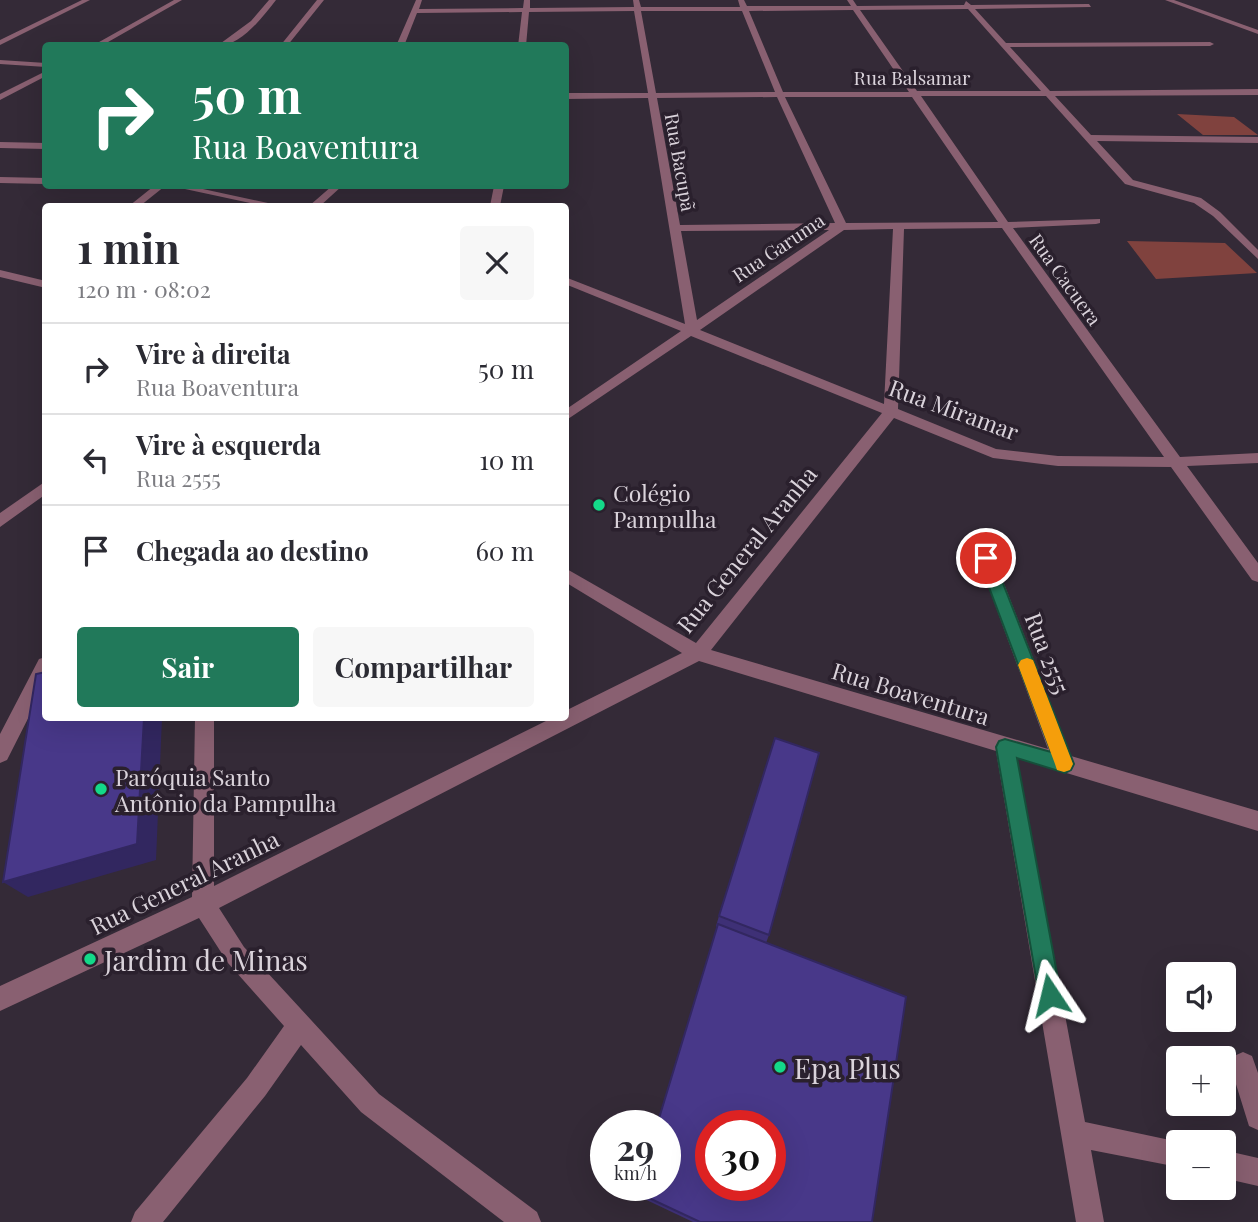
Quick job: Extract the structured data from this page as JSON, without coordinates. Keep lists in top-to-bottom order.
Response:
{
  "streets": {
    "street": [
      "Rua Balsamar",
      "Rua Bacupã",
      "Rua Garuma",
      "Rua Cacuera",
      "Rua Miramar",
      "Rua General Aranha",
      "Rua 2555",
      "Rua Boaventura"
    ]
  },
  "crossings": [
    ["Rua Balsamar", "Rua Bacupã"],
    ["Rua Balsamar", "Rua Garuma"],
    ["Rua Balsamar", "Rua Cacuera"],
    ["Rua Bacupã", "Rua Garuma"],
    ["Rua Bacupã", "Rua Miramar"],
    ["Rua Garuma", "Rua Miramar"],
    ["Rua Cacuera", "Rua Miramar"],
    ["Rua Miramar", "Rua General Aranha"],
    ["Rua General Aranha", "Rua Boaventura"],
    ["Rua 2555", "Rua Boaventura"]
  ],
  "places": [
    "Colégio Pampulha",
    "Paróquia Santo Antônio da Pampulha",
    "Jardim de Minas",
    "Epa Plus"
  ],
  "page": {
    "turn": ["50 m", "Rua Boaventura"],
    "heading": ["1 min", "120 m · 08:02"],
    "list": [
      {
        "name": "Vire à direita",
        "note": "Rua Boaventura",
        "value": "50 m"
      },
      {
        "name": "Vire à esquerda",
        "note": "Rua 2555",
        "value": "10 m"
      },
      {
        "name": "Chegada ao destino",
        "value": "60 m"
      }
    ],
    "buttons": ["Sair", "Compartilhar"],
    "map_buttons": ["+", "−"],
    "speed": "29 km/h",
    "limit": "30"
  }
}
